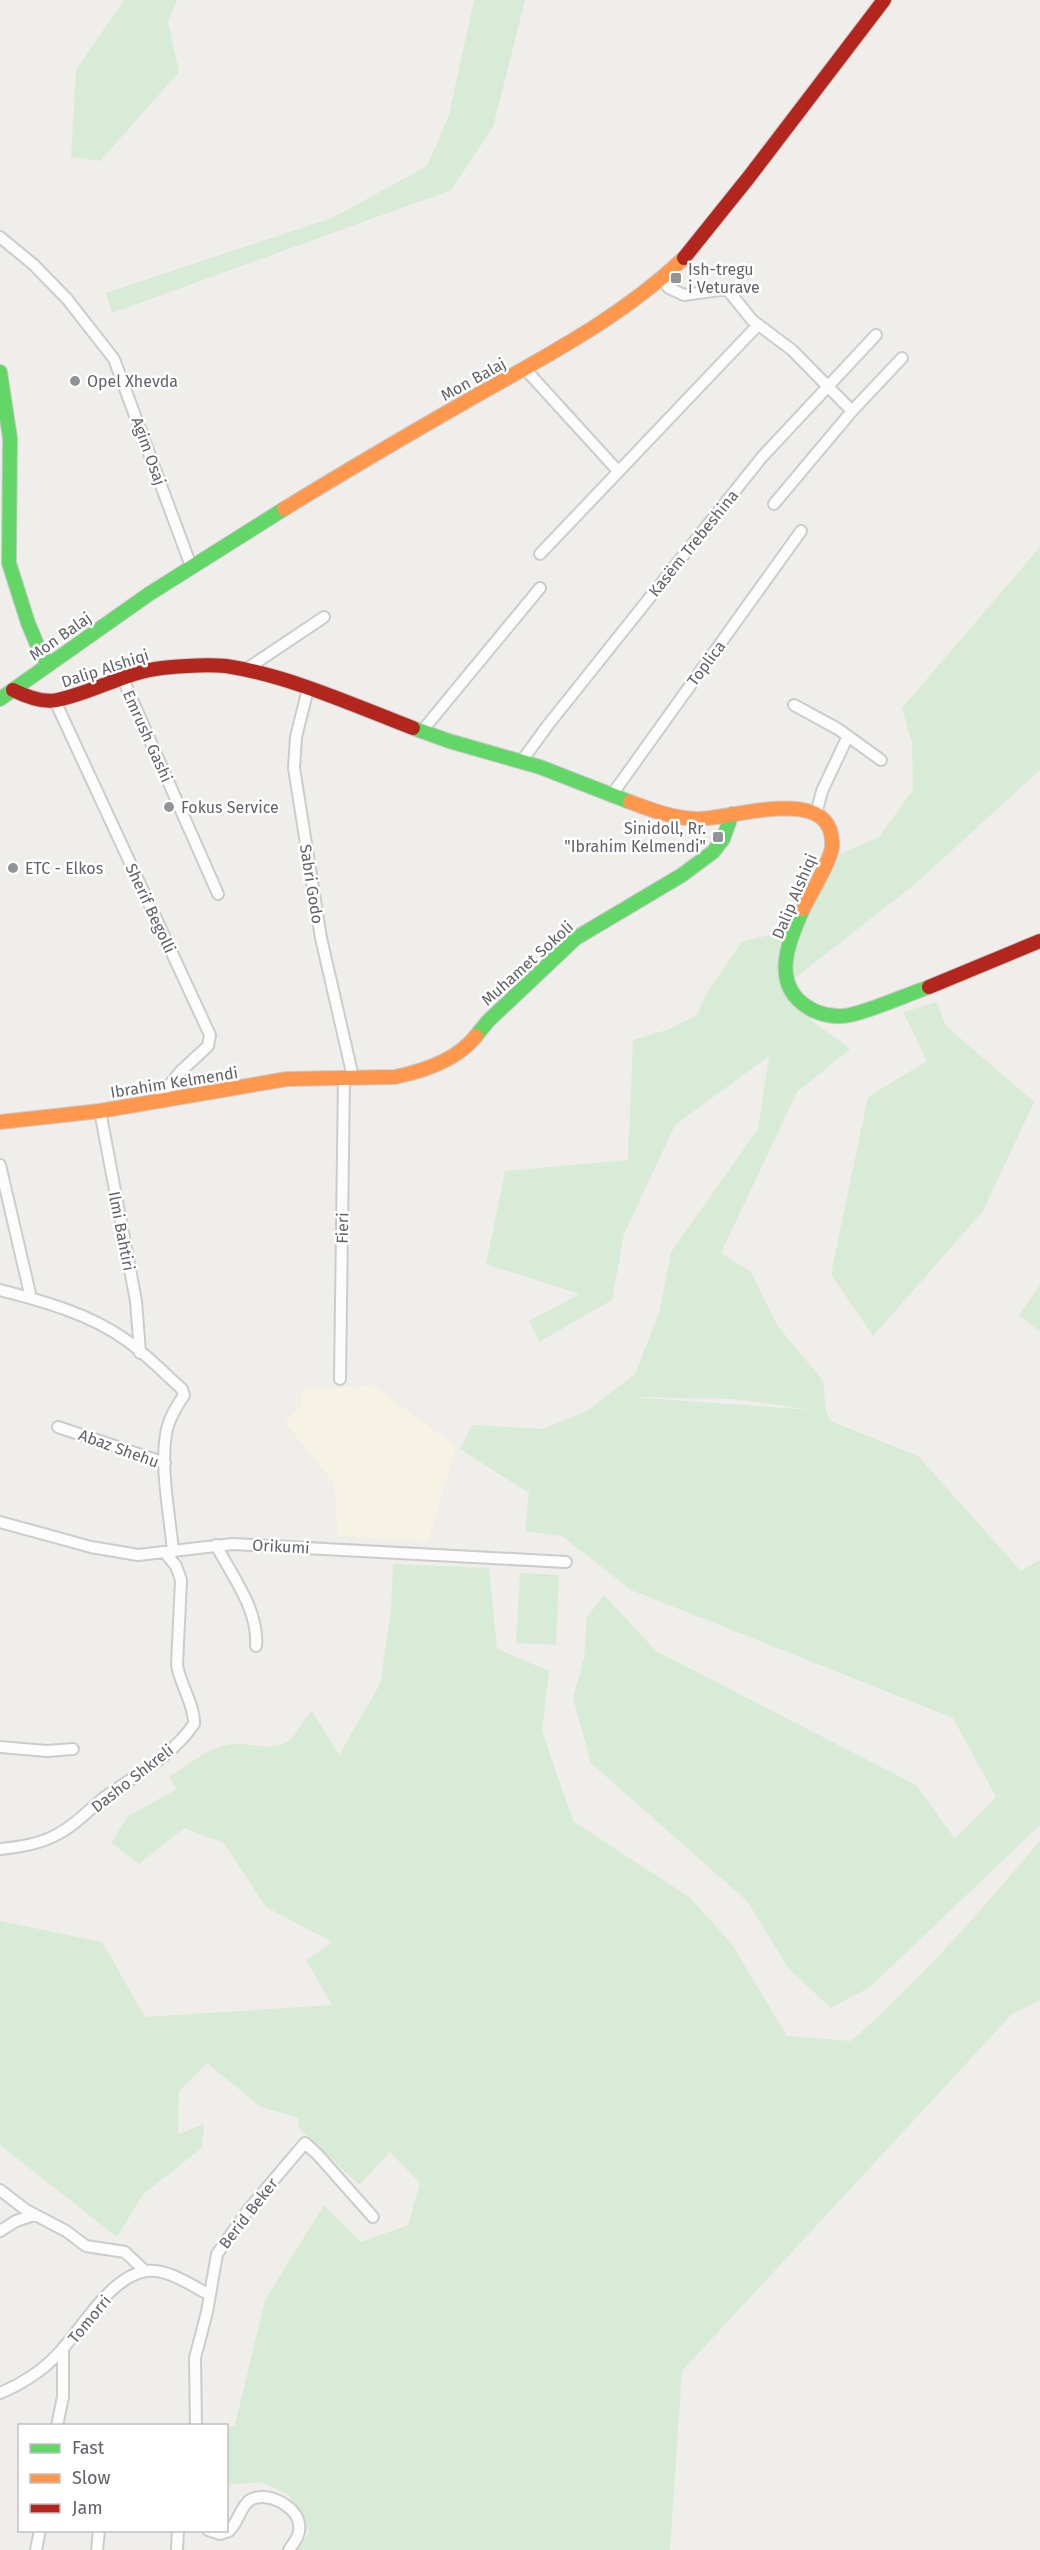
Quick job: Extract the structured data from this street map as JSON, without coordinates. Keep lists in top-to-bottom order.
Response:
{
  "streets": {
    "street": [
      "Mon Balaj",
      "Agim Osaj",
      "Kasëm Trebeshina",
      "Toplica",
      "Dalip Alshiqi",
      "Emrush Gashi",
      "Sabri Godo",
      "Sherif Begolli",
      "Muhamet Sokoli",
      "Ibrahim Kelmendi",
      "Fieri",
      "Ilmi Bahtiri",
      "Abaz Shehu",
      "Orikumi",
      "Dasho Shkreli",
      "Berid Beker",
      "Tomorri"
    ]
  },
  "crossings": [
    ["Mon Balaj", "Agim Osaj"],
    ["Mon Balaj", "Dalip Alshiqi"],
    ["Kasëm Trebeshina", "Dalip Alshiqi"],
    ["Toplica", "Dalip Alshiqi"],
    ["Dalip Alshiqi", "Emrush Gashi"],
    ["Dalip Alshiqi", "Sabri Godo"],
    ["Dalip Alshiqi", "Sherif Begolli"],
    ["Dalip Alshiqi", "Muhamet Sokoli"],
    ["Sabri Godo", "Muhamet Sokoli"],
    ["Sabri Godo", "Ibrahim Kelmendi"],
    ["Sabri Godo", "Fieri"],
    ["Sherif Begolli", "Ibrahim Kelmendi"],
    ["Muhamet Sokoli", "Ibrahim Kelmendi"],
    ["Muhamet Sokoli", "Fieri"],
    ["Ibrahim Kelmendi", "Fieri"],
    ["Ibrahim Kelmendi", "Ilmi Bahtiri"],
    ["Abaz Shehu", "Orikumi"],
    ["Abaz Shehu", "Dasho Shkreli"],
    ["Orikumi", "Dasho Shkreli"]
  ],
  "places": {
    "transit": ["Ish-tregu i Veturave", "Sinidoll, Rr. \"Ibrahim Kelmendi\""],
    "other": ["Opel Xhevda", "Fokus Service", "ETC - Elkos"]
  },
  "legend": ["Fast", "Slow", "Jam"]
}
